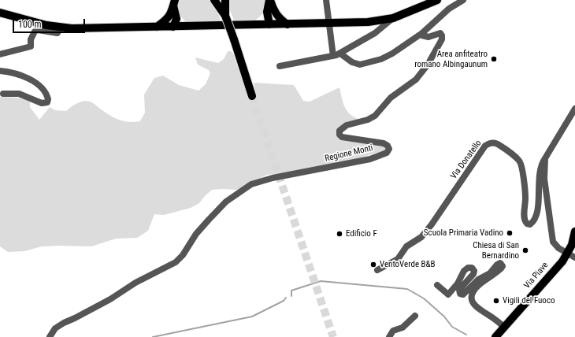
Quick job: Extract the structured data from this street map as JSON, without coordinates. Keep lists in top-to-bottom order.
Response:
{
  "streets": {
    "main road": ["Via Piave"],
    "street": ["Regione Monti", "Via Donatello"]
  },
  "places": [
    "Area anfiteatro romano Albingaunum",
    "Scuola Primaria Vadino",
    "Edificio F",
    "Chiesa di San Bernardino",
    "VentoVerde B&B",
    "Vigili del Fuoco"
  ],
  "scale_bar": "100 m"
}
